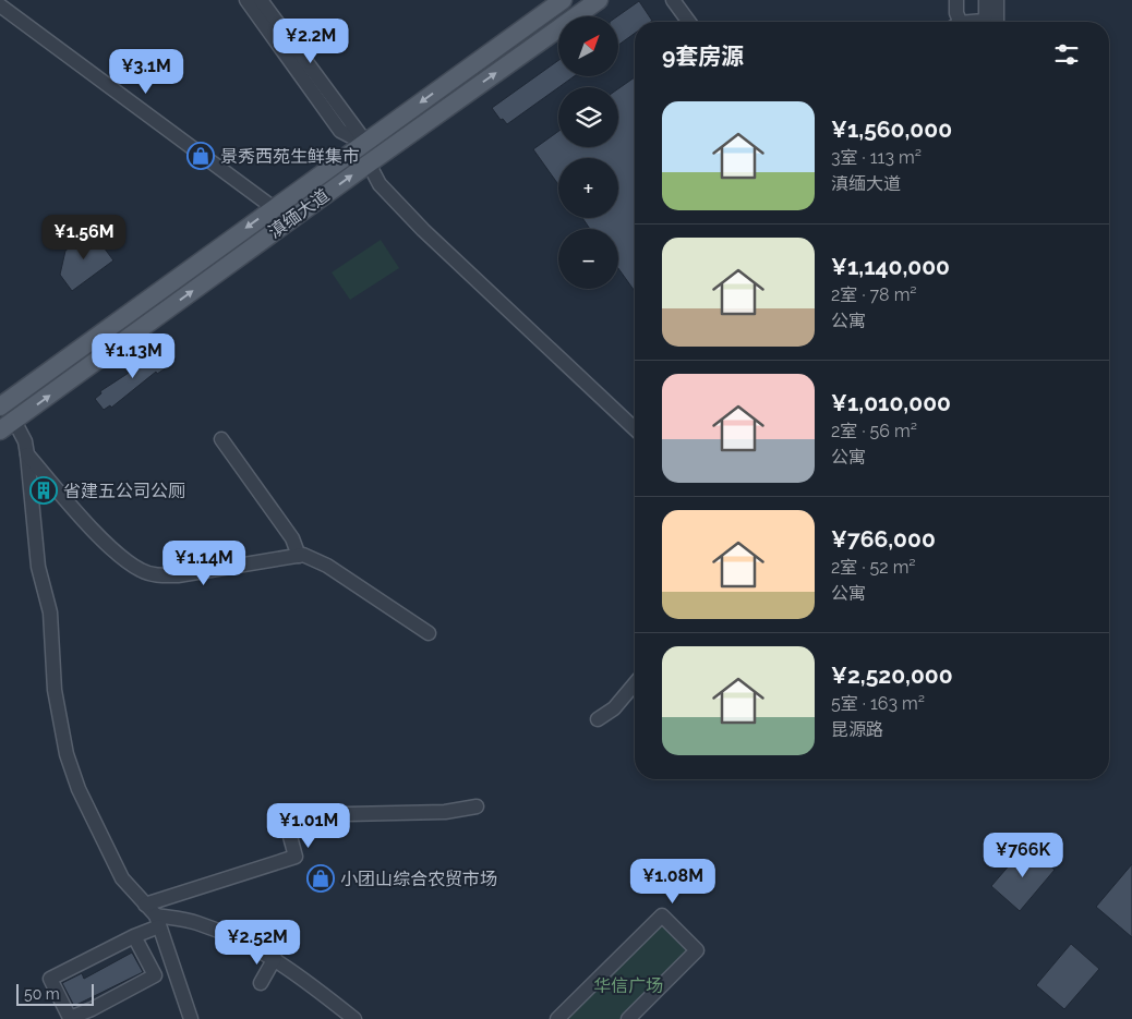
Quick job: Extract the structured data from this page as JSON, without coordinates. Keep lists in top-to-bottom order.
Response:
{
  "streets": {
    "main road": ["滇缅大道"]
  },
  "parks": ["华信广场"],
  "places": {
    "shop": ["景秀西苑生鲜集市", "小团山综合农贸市场"],
    "building": ["省建五公司公厕"]
  },
  "scale_bar": "50 m",
  "north": "top right",
  "page": {
    "map_buttons": ["+", "−"],
    "price": [
      "¥2.2M",
      "¥3.1M",
      "¥1.56M",
      "¥1.13M",
      "¥1.14M",
      "¥1.01M",
      "¥766K",
      "¥1.08M",
      "¥2.52M"
    ],
    "heading": "9套房源",
    "list": [
      {
        "name": "¥1,560,000",
        "note": "3室 · 113 m² · 滇缅大道"
      },
      {
        "name": "¥1,140,000",
        "note": "2室 · 78 m² · 公寓"
      },
      {
        "name": "¥1,010,000",
        "note": "2室 · 56 m² · 公寓"
      },
      {
        "name": "¥766,000",
        "note": "2室 · 52 m² · 公寓"
      },
      {
        "name": "¥2,520,000",
        "note": "5室 · 163 m² · 昆源路"
      }
    ],
    "scale": "50 m"
  }
}
